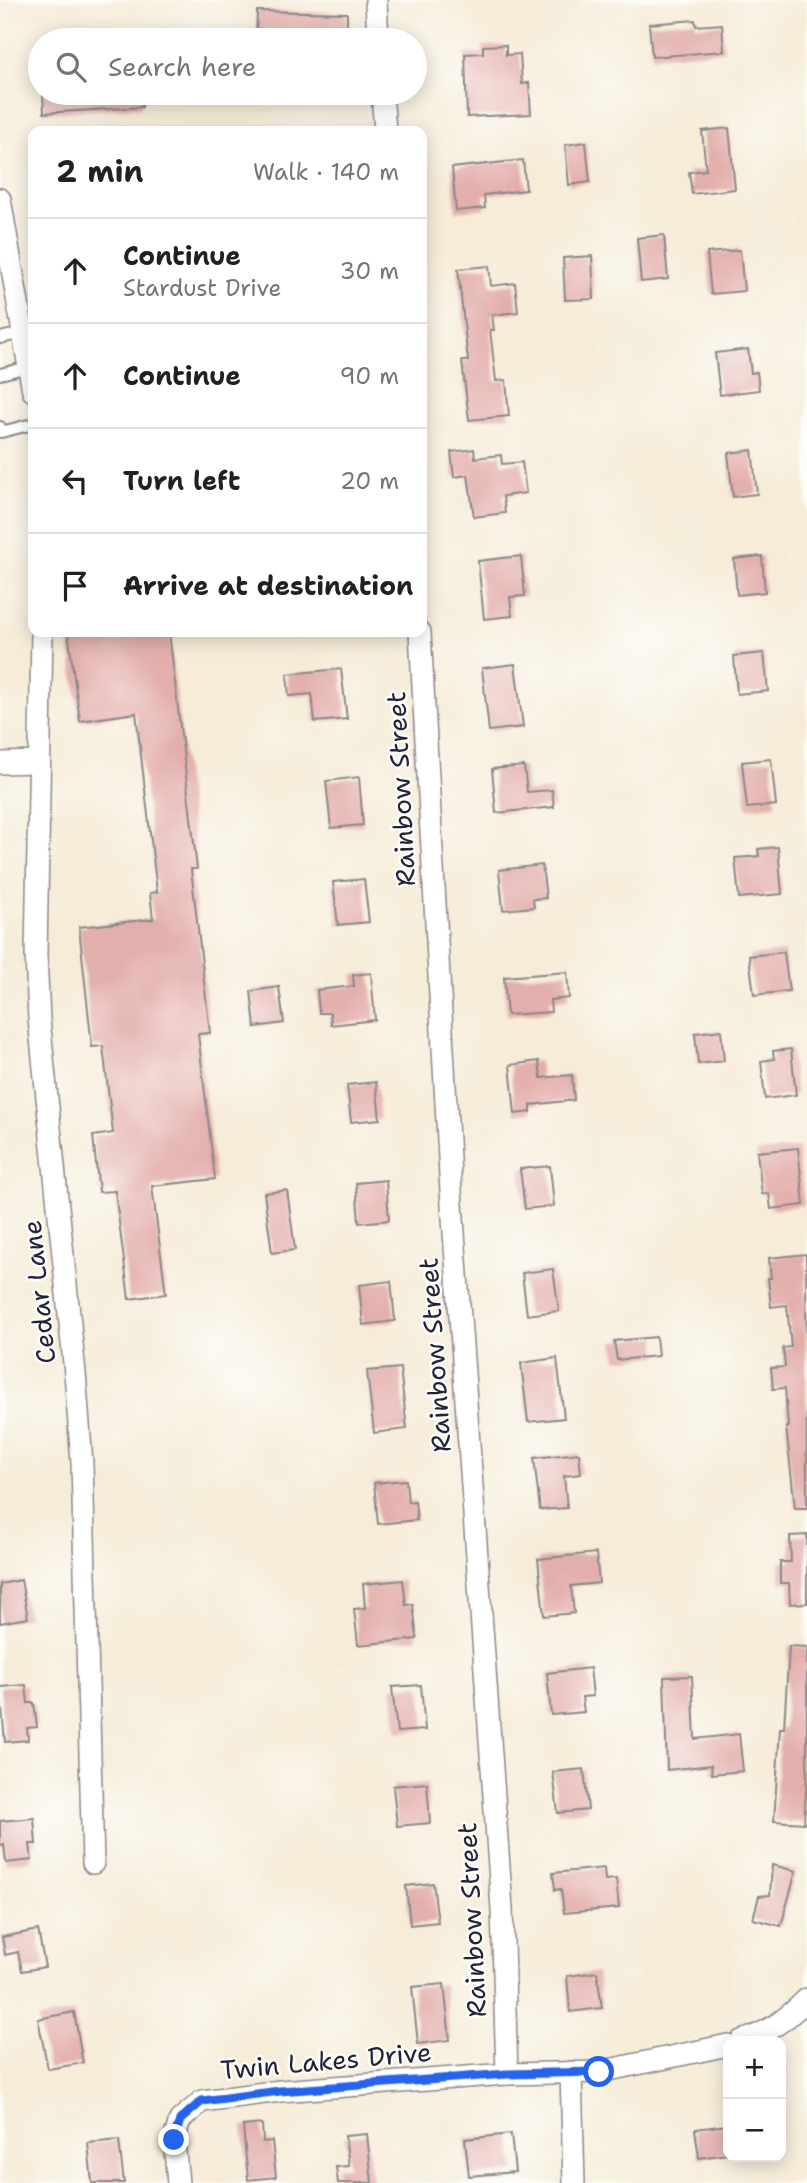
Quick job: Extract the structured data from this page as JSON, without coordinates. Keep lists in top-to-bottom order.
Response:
{
  "streets": {
    "street": ["Rainbow Street", "Cedar Lane", "Twin Lakes Drive"]
  },
  "crossings": [
    ["Rainbow Street", "Twin Lakes Drive"]
  ],
  "page": {
    "search": "Search here",
    "heading": ["2 min", "Walk · 140 m"],
    "list": [
      ["Continue", "Stardust Drive", "30 m"],
      ["Continue", "90 m"],
      ["Turn left", "20 m"],
      "Arrive at destination"
    ],
    "map_buttons": ["+", "−"]
  }
}
